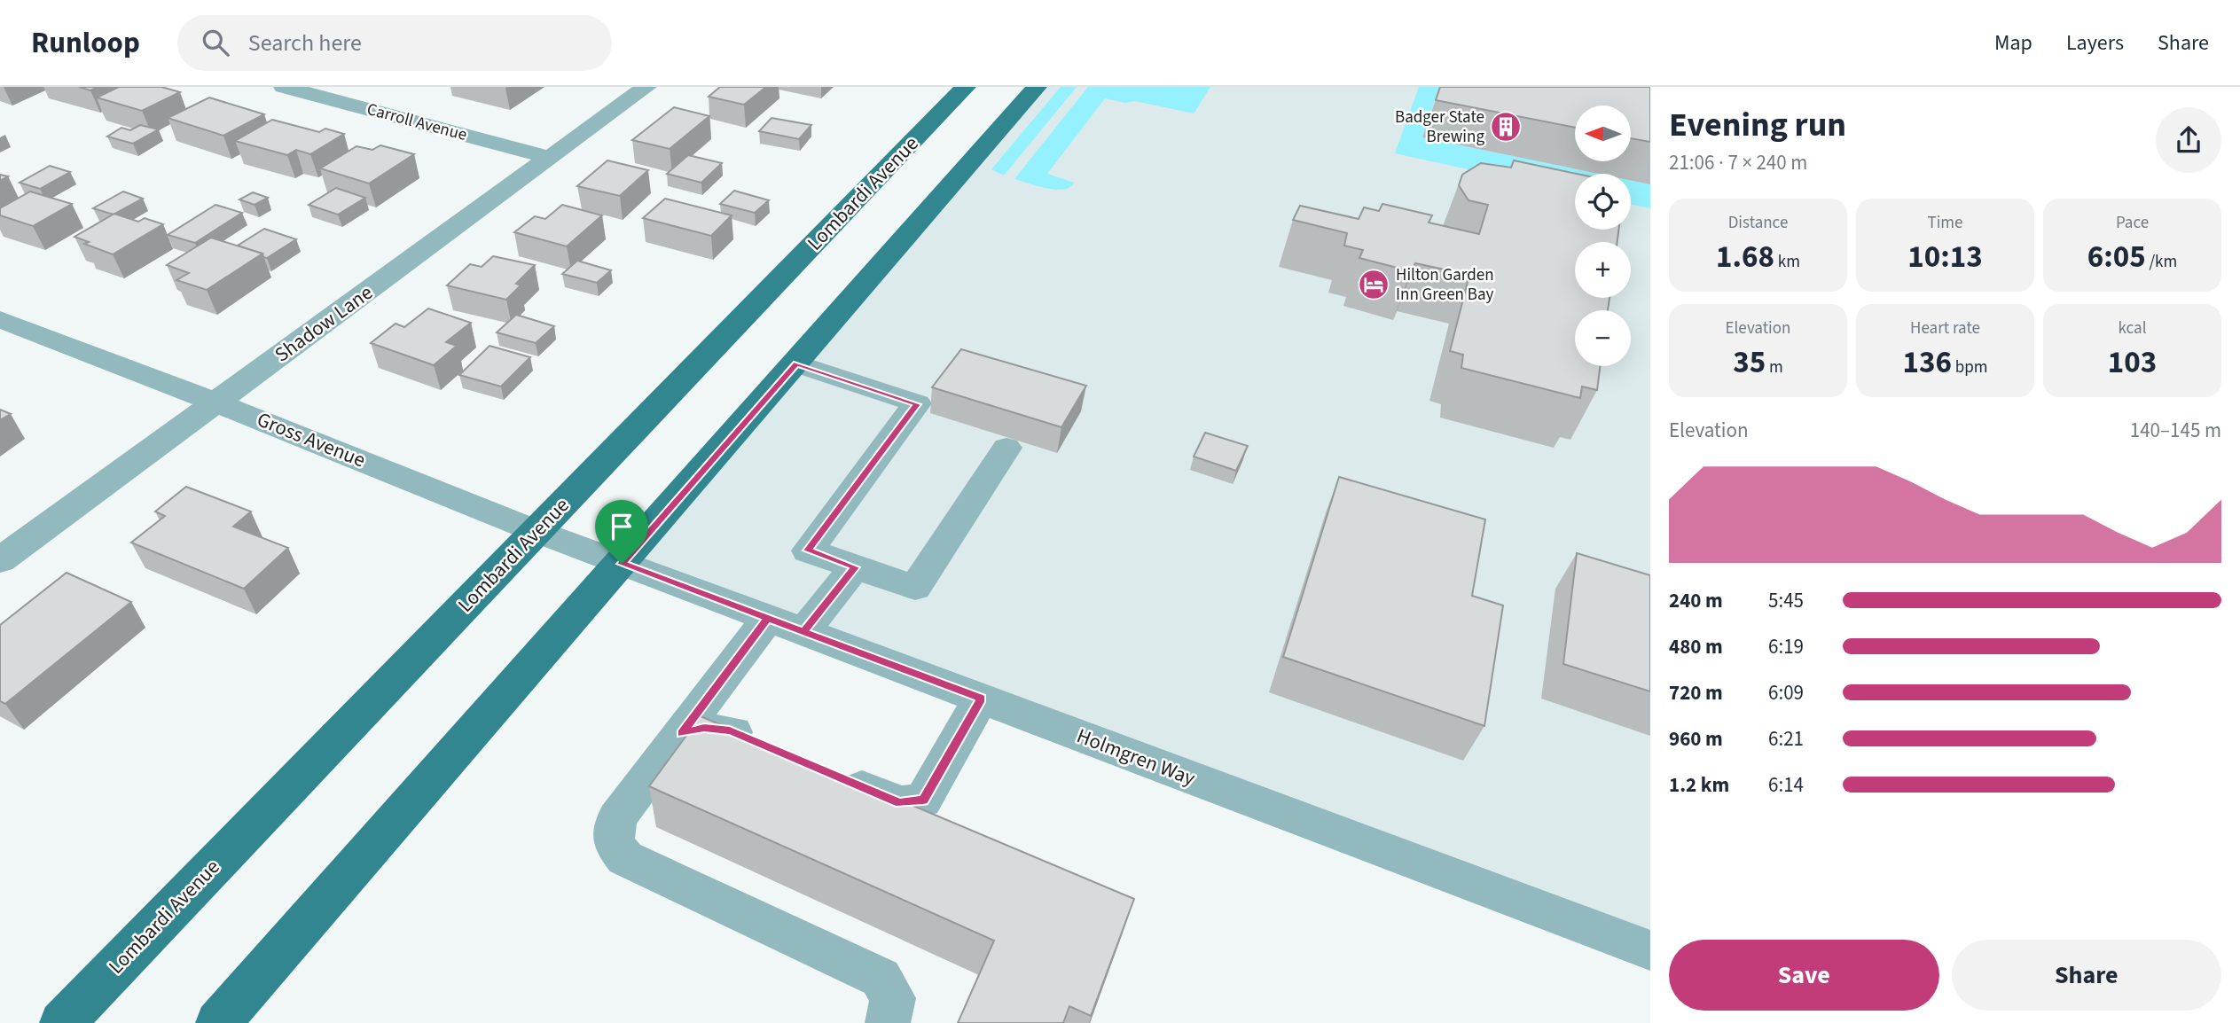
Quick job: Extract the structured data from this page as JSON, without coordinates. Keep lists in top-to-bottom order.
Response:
{
  "streets": {
    "main road": ["Lombardi Avenue"],
    "street": [
      "Carroll Avenue",
      "Shadow Lane",
      "Gross Avenue",
      "Holmgren Way"
    ]
  },
  "crossings": [
    ["Carroll Avenue", "Shadow Lane"],
    ["Lombardi Avenue", "Gross Avenue"],
    ["Shadow Lane", "Gross Avenue"],
    ["Gross Avenue", "Holmgren Way"]
  ],
  "places": {
    "building": ["Badger State Brewing"],
    "hotel": ["Hilton Garden Inn Green Bay"]
  },
  "north": "left",
  "page": {
    "header": "Runloop",
    "search": "Search here",
    "nav": ["Map", "Layers", "Share"],
    "heading": ["Evening run", "21:06 · 7 × 240 m"],
    "map_buttons": ["+", "−"],
    "stats": [
      ["Distance", "1.68 km"],
      ["Time", "10:13"],
      ["Pace", "6:05 /km"],
      ["Elevation", "35 m"],
      ["Heart rate", "136 bpm"],
      ["kcal", "103"]
    ],
    "chart": ["Elevation", "140–145 m"],
    "list": [
      {
        "name": "240 m",
        "note": "5:45"
      },
      {
        "name": "480 m",
        "note": "6:19"
      },
      {
        "name": "720 m",
        "note": "6:09"
      },
      {
        "name": "960 m",
        "note": "6:21"
      },
      {
        "name": "1.2 km",
        "note": "6:14"
      }
    ],
    "buttons": ["Save", "Share"]
  }
}
